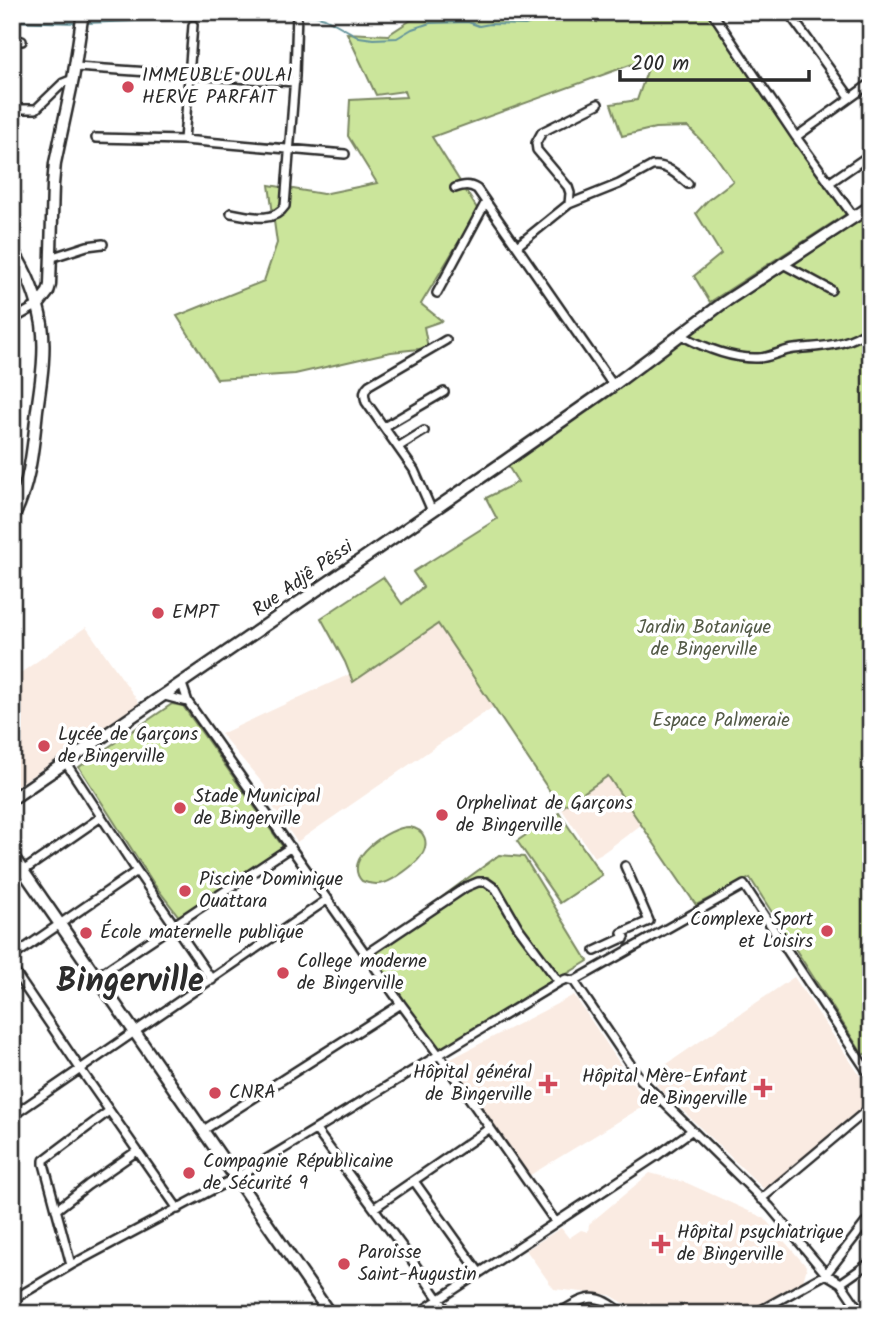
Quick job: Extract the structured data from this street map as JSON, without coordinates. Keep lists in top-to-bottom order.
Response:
{
  "streets": {
    "street": ["Rue Adjê Pêssi"]
  },
  "districts": ["Bingerville"],
  "parks": ["Jardin Botanique de Bingerville", "Espace Palmeraie"],
  "places": {
    "other": [
      "IMMEUBLE OULAI HERVE PARFAIT",
      "EMPT",
      "Lycée de Garçons de Bingerville",
      "Stade Municipal de Bingerville",
      "Orphelinat de Garçons de Bingerville",
      "Piscine Dominique Ouattara",
      "Complexe Sport et Loisirs",
      "École maternelle publique",
      "College moderne de Bingerville",
      "CNRA",
      "Compagnie Républicaine de Sécurité 9",
      "Paroisse Saint-Augustin"
    ],
    "health": ["Hôpital général de Bingerville", "Hôpital Mère-Enfant de Bingerville", "Hôpital psychiatrique de Bingerville"]
  },
  "scale_bar": "200 m"
}
